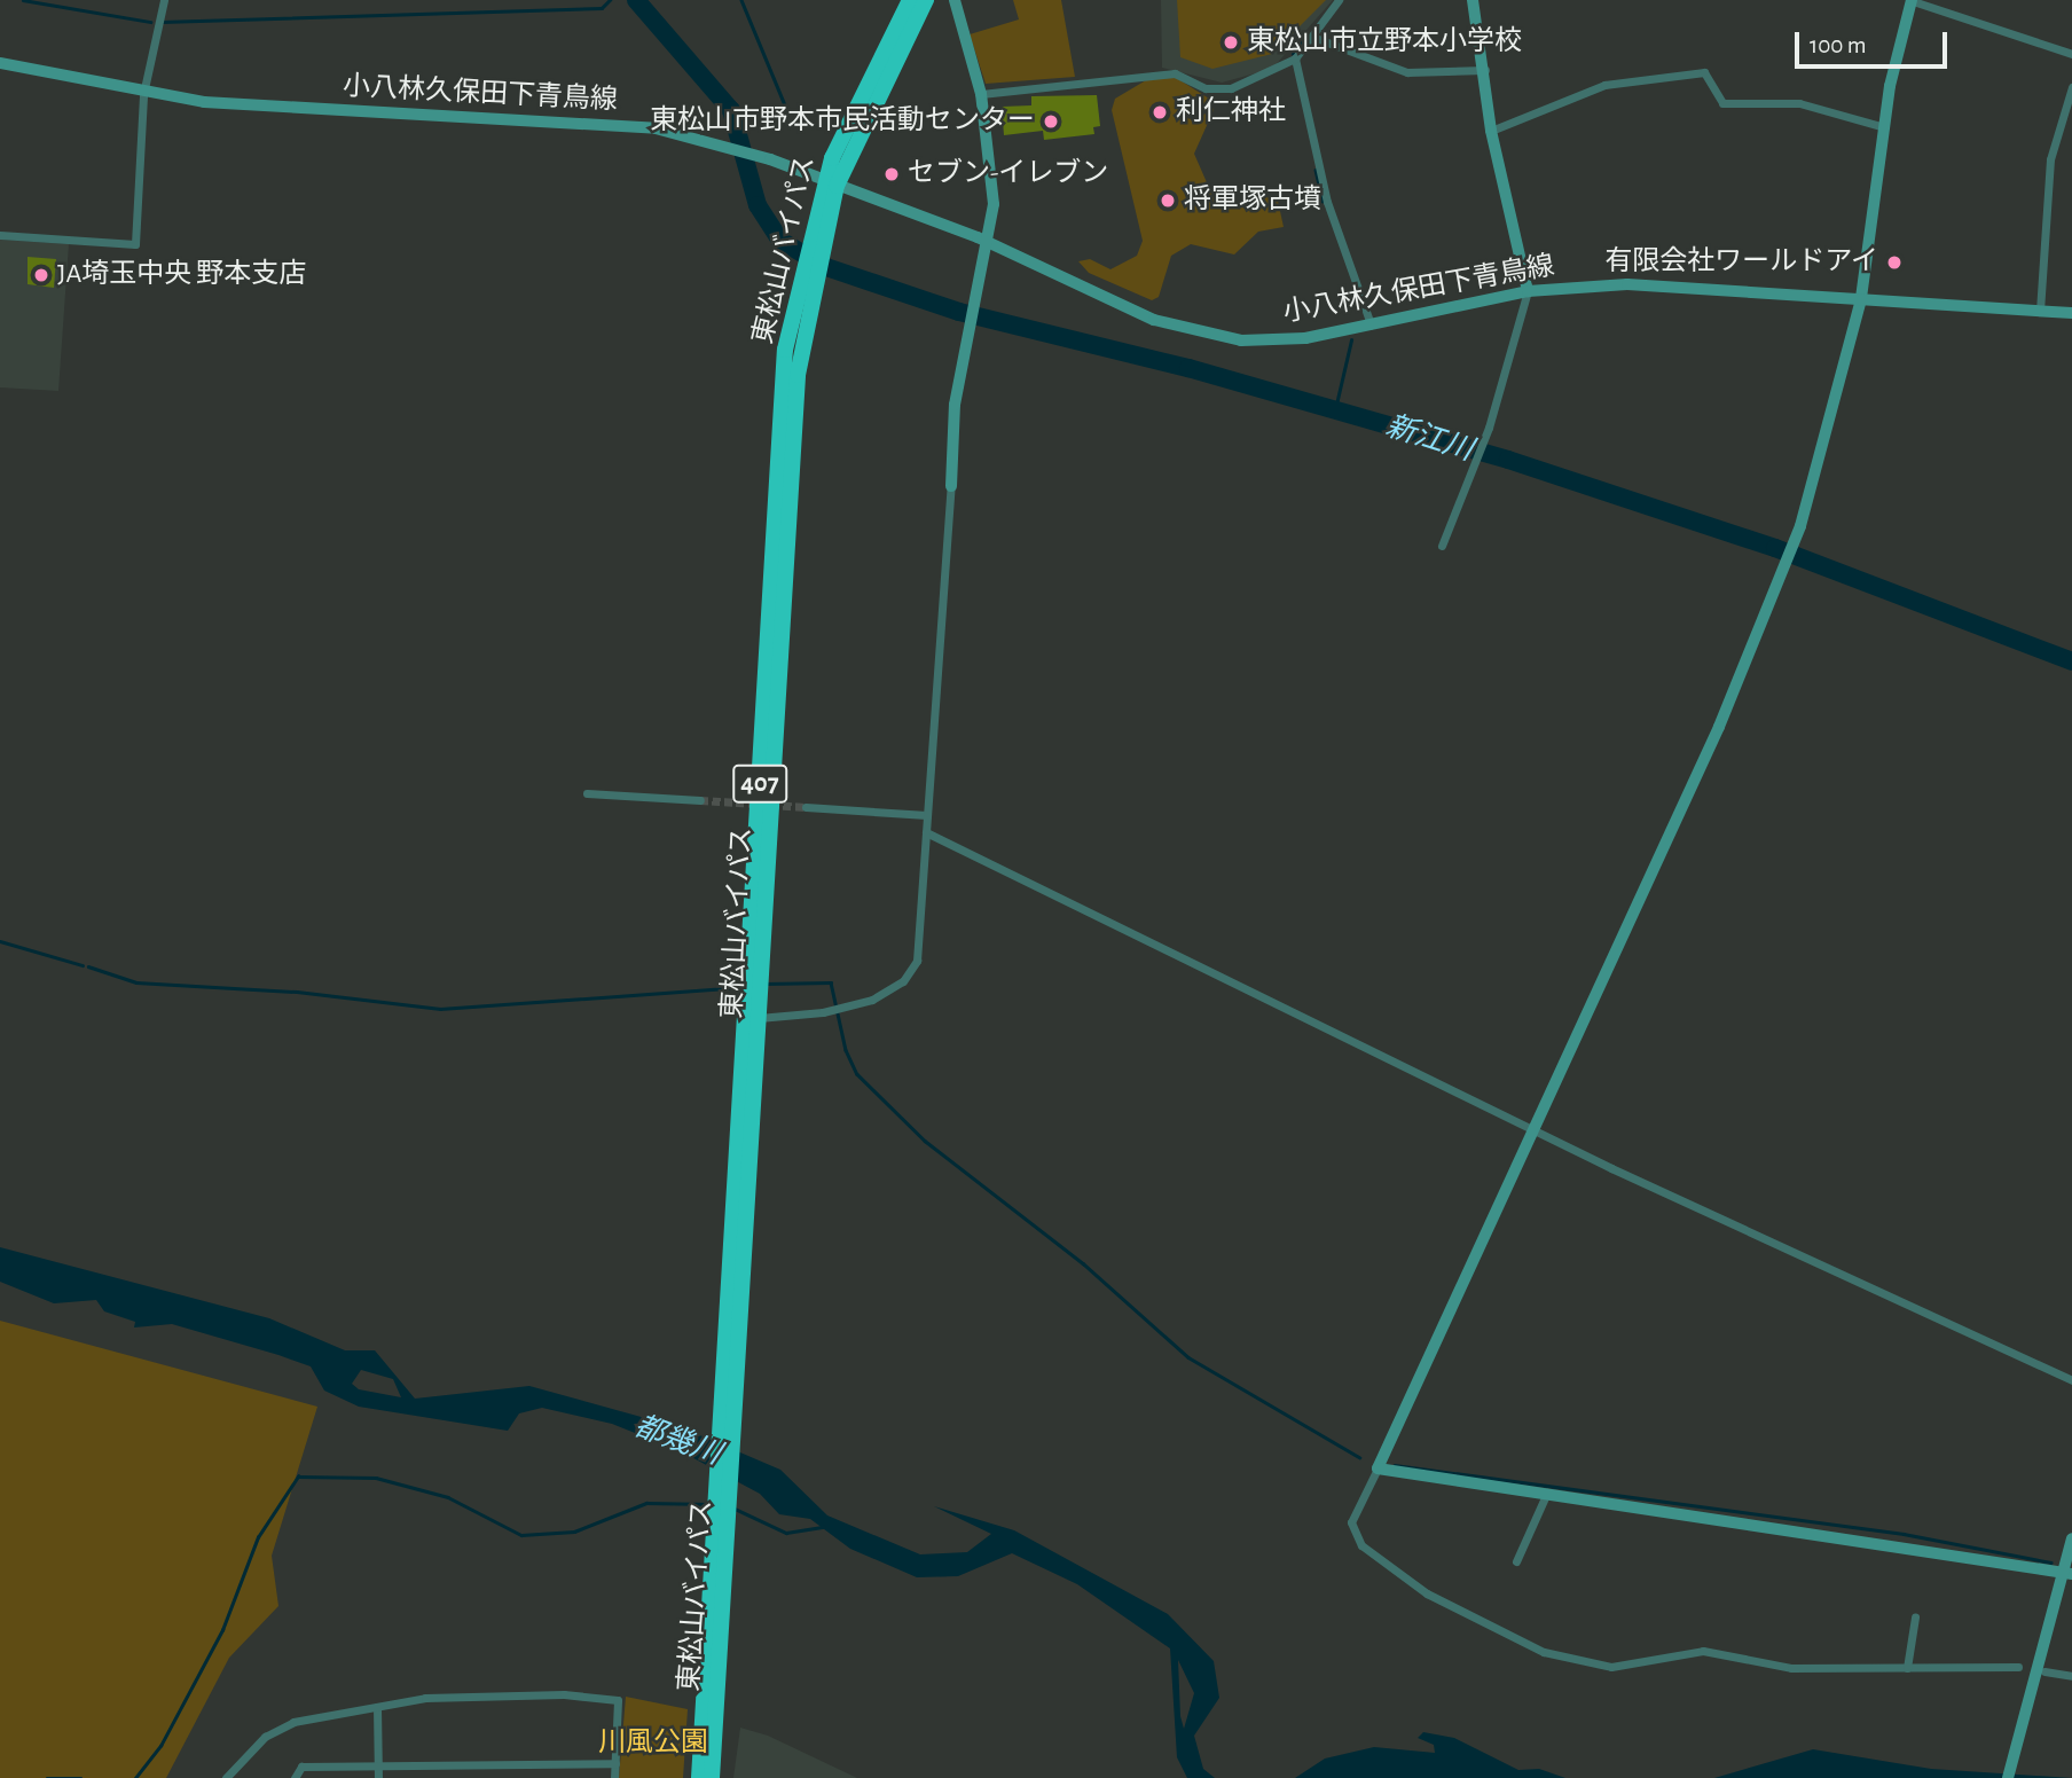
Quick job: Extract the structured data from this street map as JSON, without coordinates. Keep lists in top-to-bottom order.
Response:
{
  "streets": {
    "highway": ["東松山バイパス", "407"],
    "street": ["小八林久保田下青鳥線"]
  },
  "crossings": [
    ["小八林久保田下青鳥線", "東松山バイパス"]
  ],
  "water": ["新江川", "都幾川"],
  "parks": ["川風公園"],
  "places": [
    "東松山市立野本小学校",
    "利仁神社",
    "東松山市野本市民活動センター",
    "セブン-イレブン",
    "将軍塚古墳",
    "有限会社ワールドアイ",
    "JA埼玉中央 野本支店"
  ],
  "scale_bar": "100 m"
}
